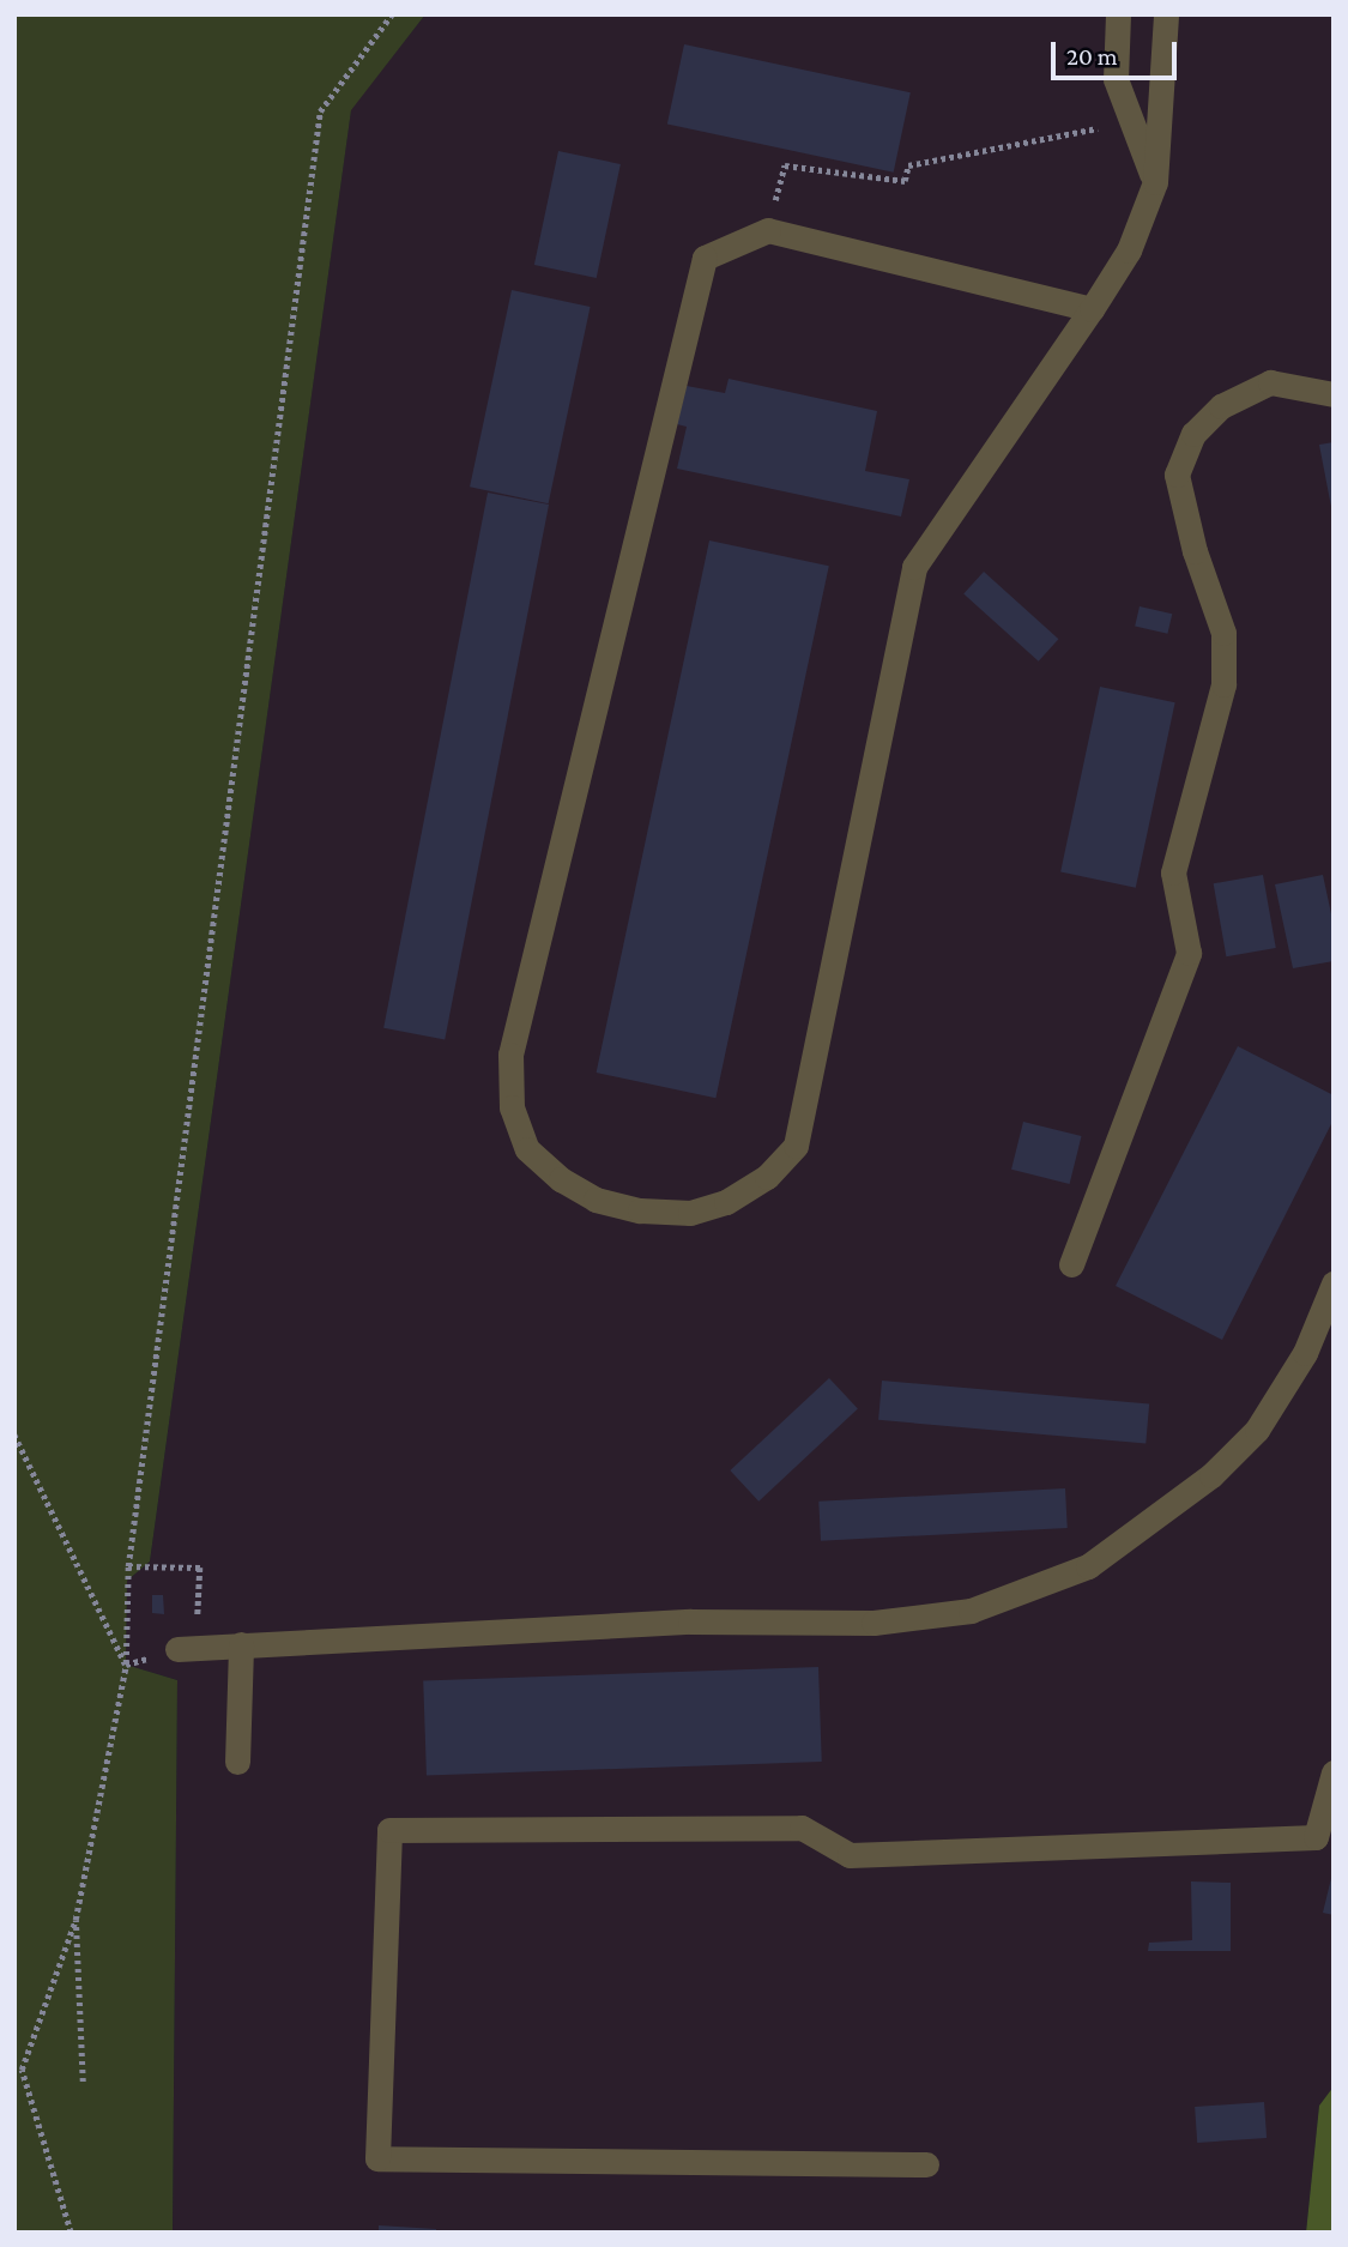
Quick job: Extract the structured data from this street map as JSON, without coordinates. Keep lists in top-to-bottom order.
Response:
{
  "scale_bar": "20 m"
}
